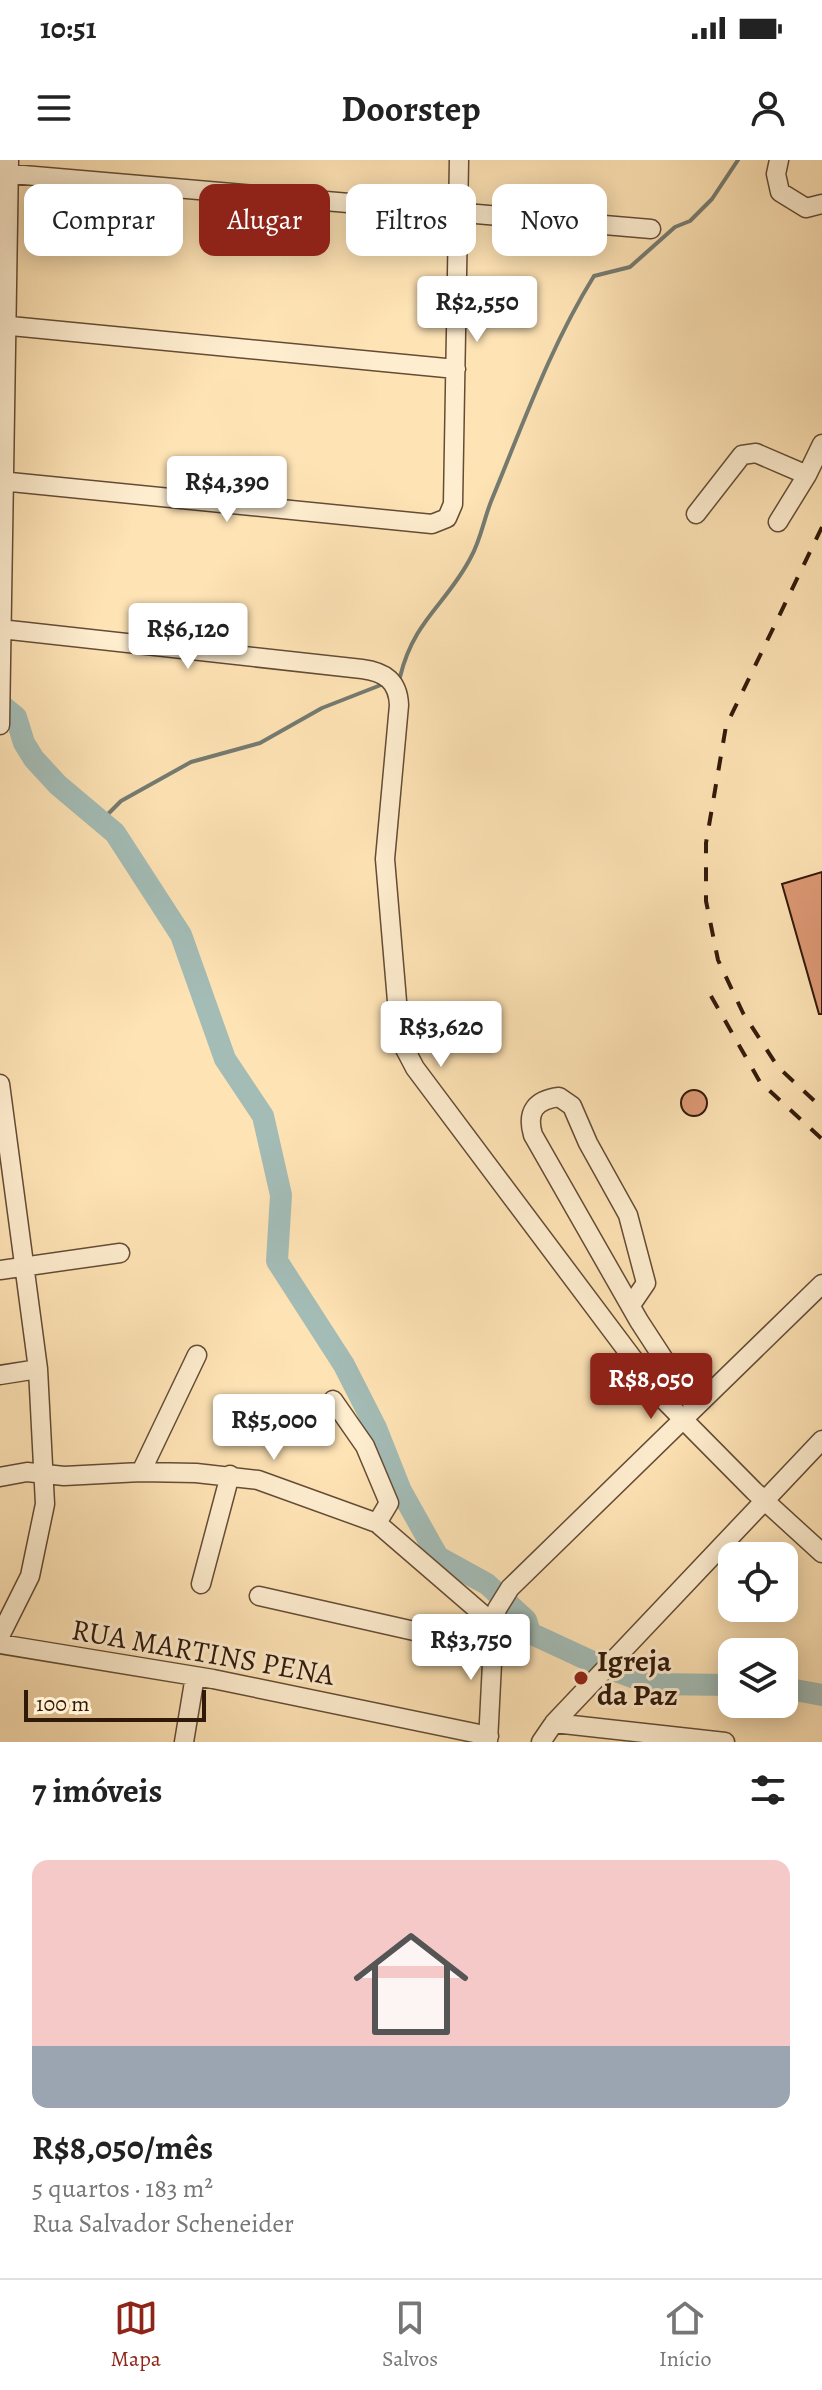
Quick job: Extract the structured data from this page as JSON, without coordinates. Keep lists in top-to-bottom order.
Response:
{
  "streets": {
    "street": ["RUA MARTINS PENA"]
  },
  "places": ["Igreja da Paz"],
  "scale_bar": "100 m",
  "page": {
    "status": "10:51",
    "header": "Doorstep",
    "chip": [
      "Comprar",
      "Alugar",
      "Filtros",
      "Novo"
    ],
    "price": [
      "R$2,550",
      "R$4,390",
      "R$6,120",
      "R$3,620",
      "R$8,050",
      "R$5,000",
      "R$3,750"
    ],
    "scale": "100 m",
    "heading": "7 imóveis",
    "list": [
      {
        "name": "R$8,050/mês",
        "note": "5 quartos · 183 m² · Rua Salvador Scheneider"
      }
    ],
    "tabs": ["Mapa", "Salvos", "Início"]
  }
}
